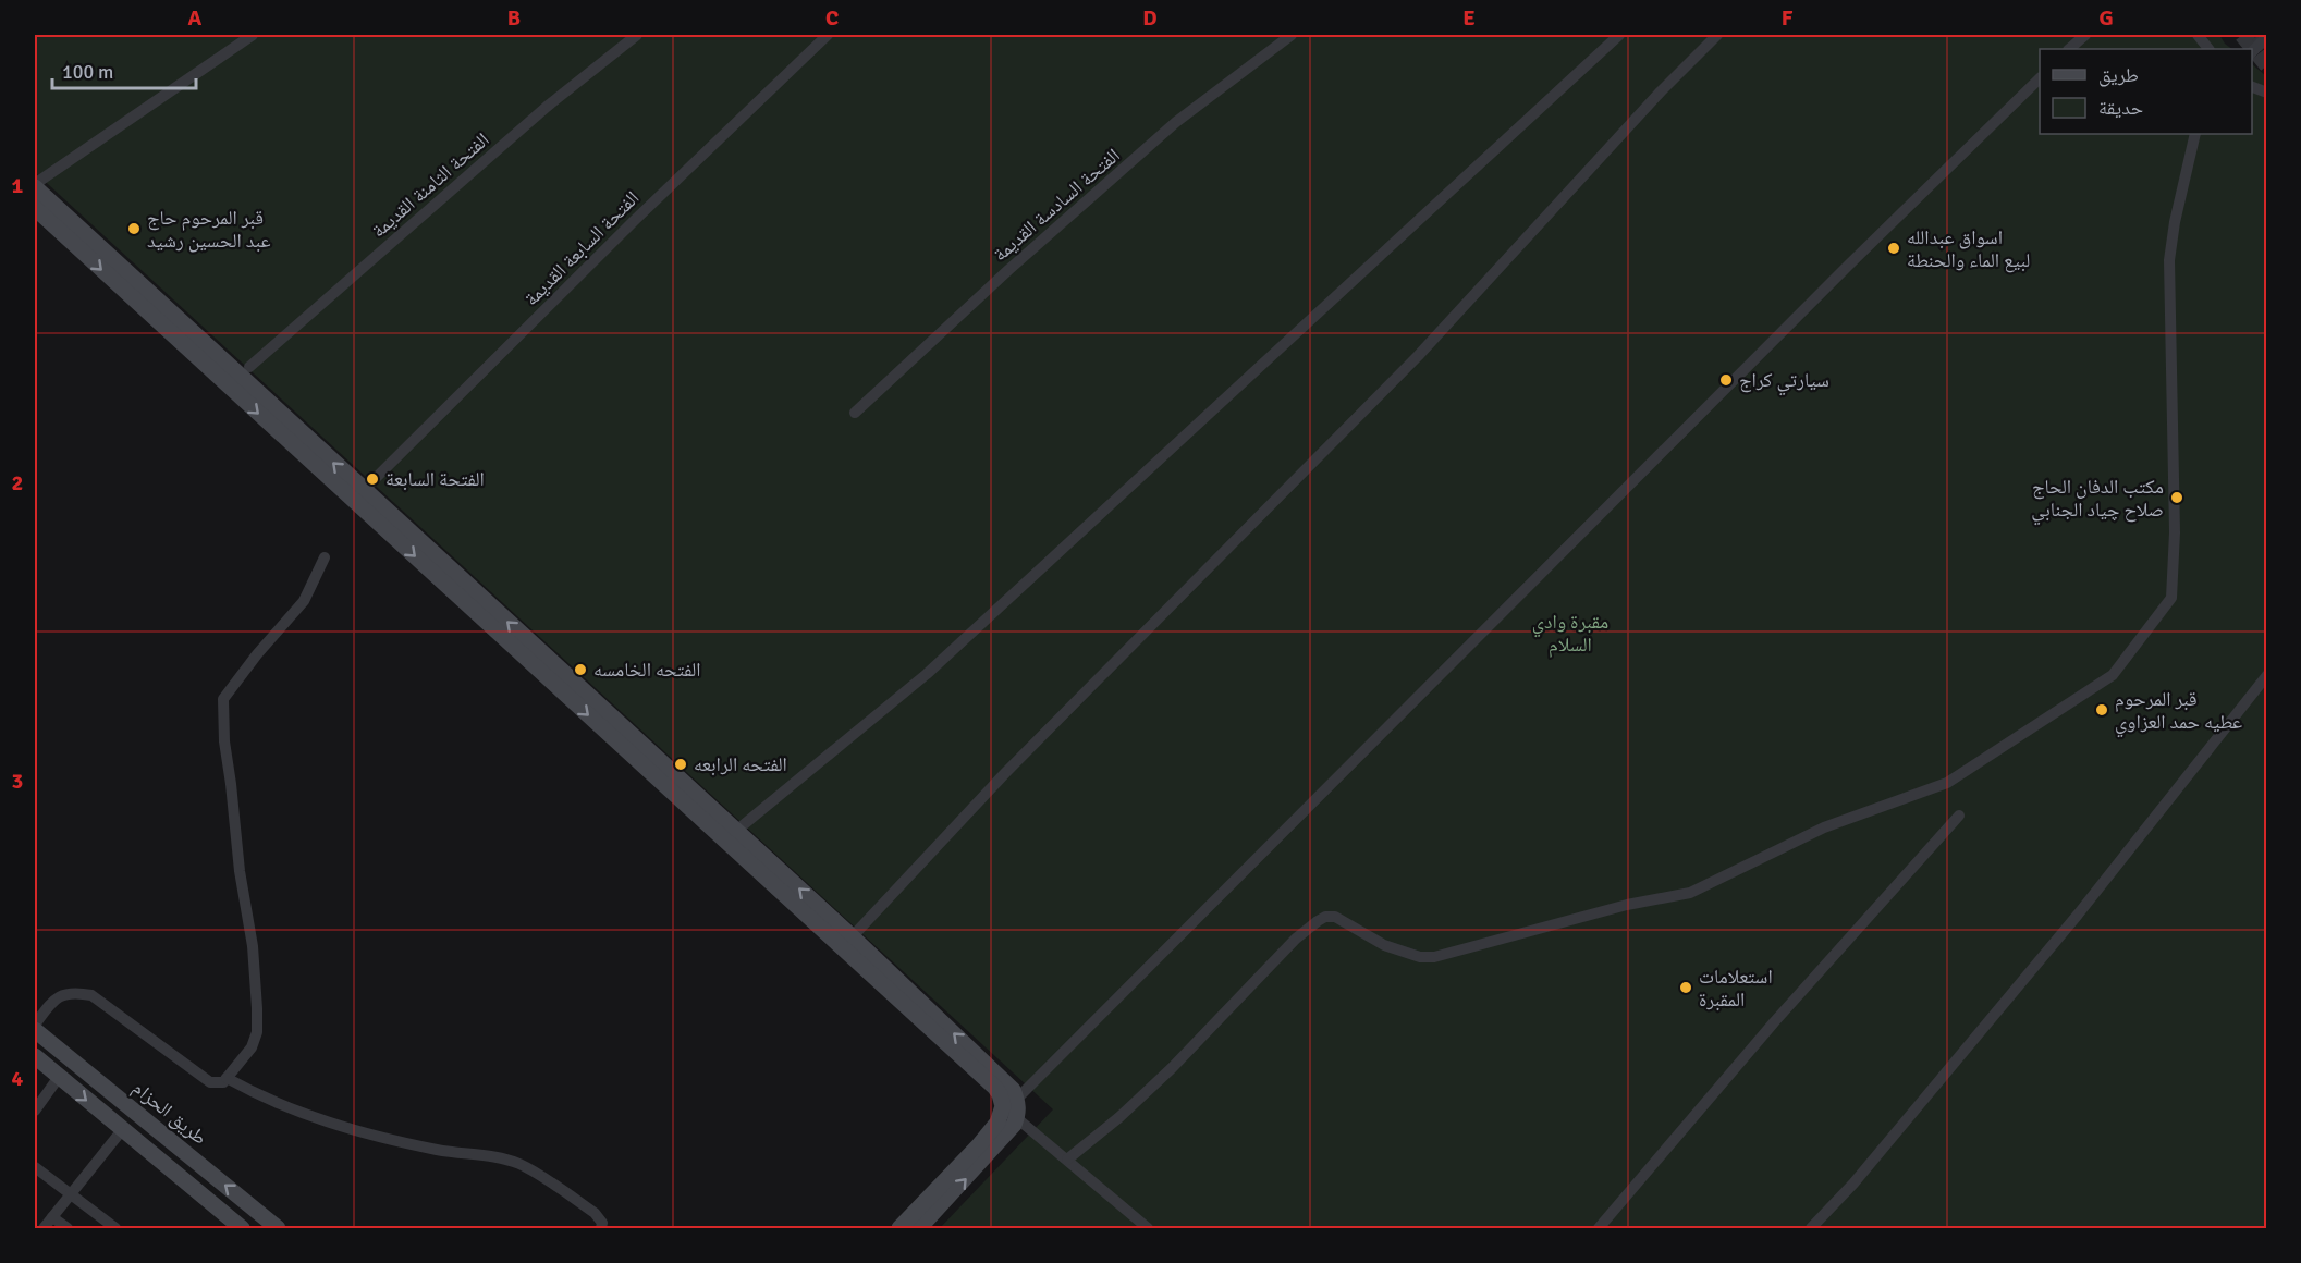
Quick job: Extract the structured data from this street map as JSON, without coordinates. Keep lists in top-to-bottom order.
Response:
{
  "streets": {
    "street": [
      "الفتحة الثامنة القديمة",
      "الفتحة السادسة القديمة",
      "الفتحة السابعة القديمة",
      "طريق الحزام"
    ]
  },
  "parks": ["مقبرة وادي السلام"],
  "places": [
    "قبر المرحوم حاج عبد الحسين رشيد",
    "اسواق عبدالله لبيع الماء والحنطة",
    "سيارتي كراج",
    "الفتحة السابعة",
    "مكتب الدفان الحاج صلاح چياد الجنابي",
    "الفتحه الخامسه",
    "قبر المرحوم عطيه حمد العزاوي",
    "الفتحه الرابعه",
    "استعلامات المقبرة"
  ],
  "legend": ["طريق", "حديقة"],
  "scale_bar": "100 m",
  "grid": {
    "columns": [
      "A",
      "B",
      "C",
      "D",
      "E",
      "F",
      "G"
    ],
    "rows": [
      "1",
      "2",
      "3",
      "4"
    ]
  }
}
